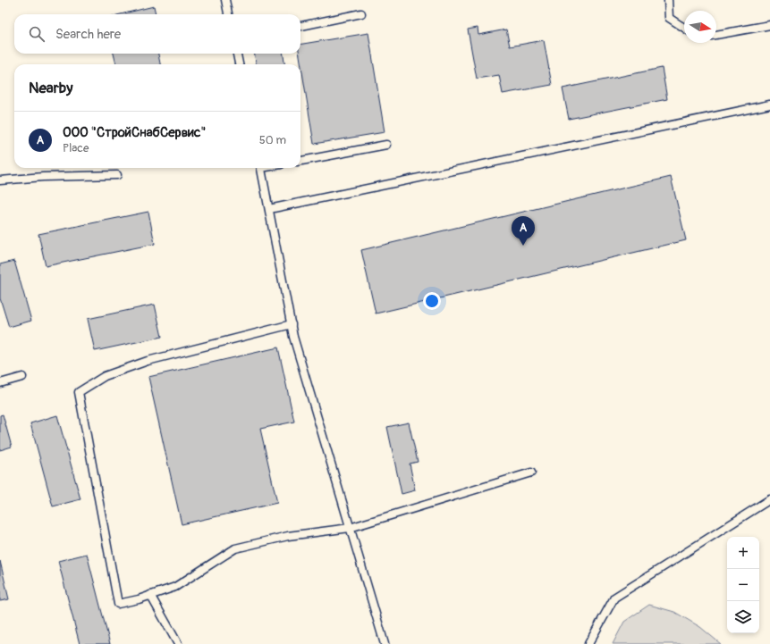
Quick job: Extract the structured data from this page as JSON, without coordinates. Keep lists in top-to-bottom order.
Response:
{
  "north": "right",
  "page": {
    "search": "Search here",
    "heading": "Nearby",
    "list": [
      {
        "mark": "A",
        "name": "ООО \"СтройСнабСервис\"",
        "note": "Place",
        "value": "50 m"
      }
    ],
    "pins": "A",
    "map_buttons": ["+", "−"]
  }
}
